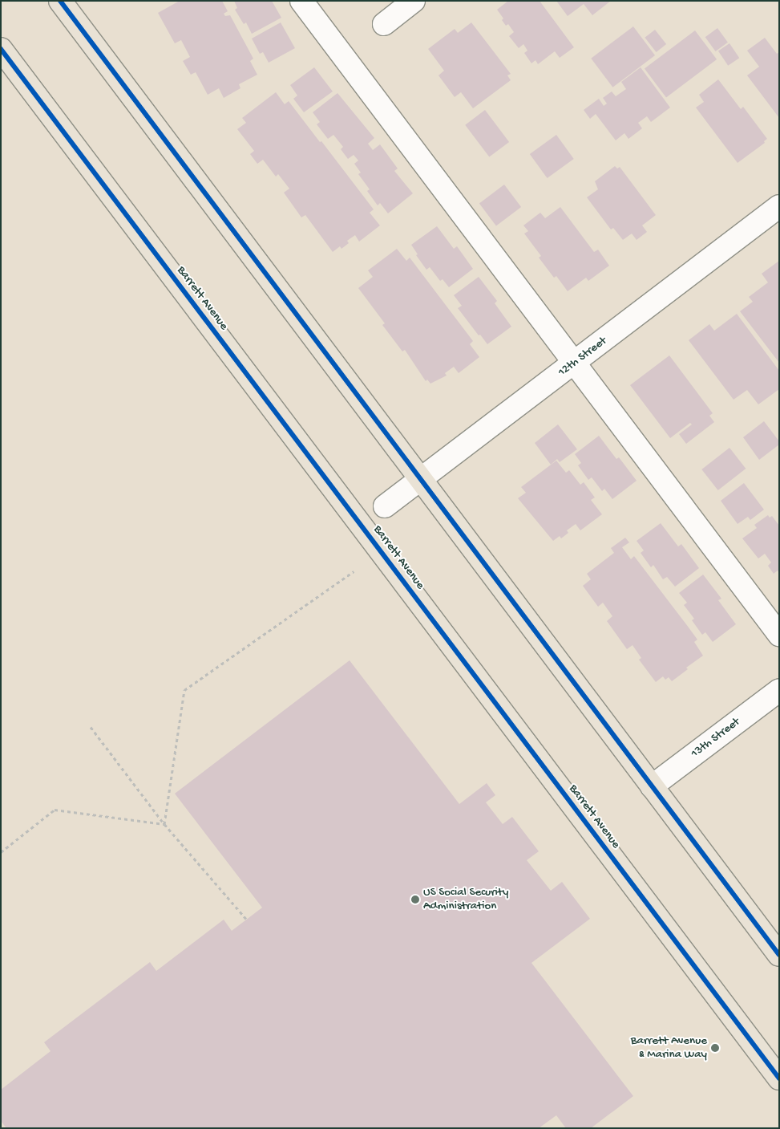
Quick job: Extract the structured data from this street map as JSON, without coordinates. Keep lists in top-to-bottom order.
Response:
{
  "streets": {
    "main road": ["Barrett Avenue"],
    "street": ["12th Street", "13th Street"]
  },
  "places": ["US Social Security Administration", "Barrett Avenue & Marina Way"]
}
